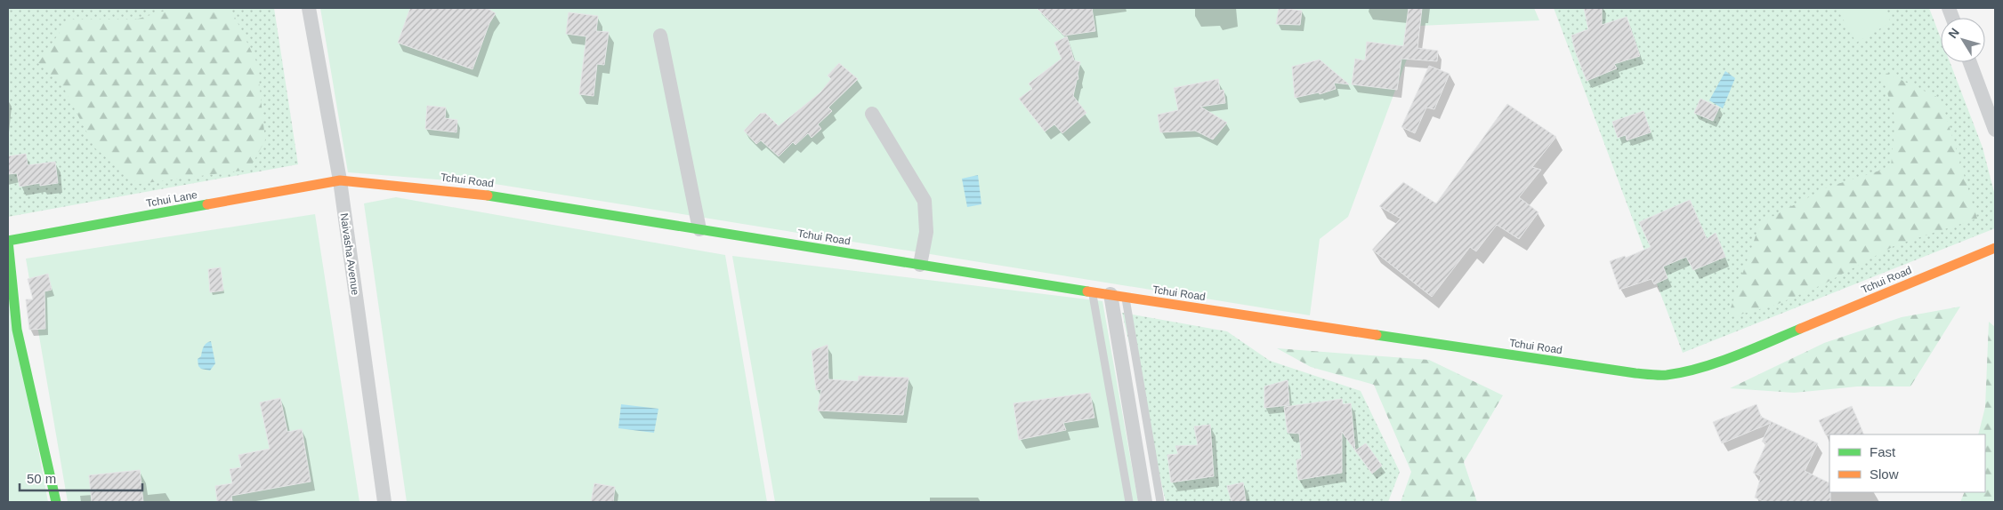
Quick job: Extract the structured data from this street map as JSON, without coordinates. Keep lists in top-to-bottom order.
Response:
{
  "streets": {
    "street": ["Tchui Road", "Tchui Lane", "Naivasha Avenue"]
  },
  "crossings": [
    ["Tchui Road", "Tchui Lane"],
    ["Tchui Road", "Naivasha Avenue"],
    ["Tchui Lane", "Naivasha Avenue"]
  ],
  "legend": ["Fast", "Slow"],
  "scale_bar": "50 m",
  "north": "top left"
}
